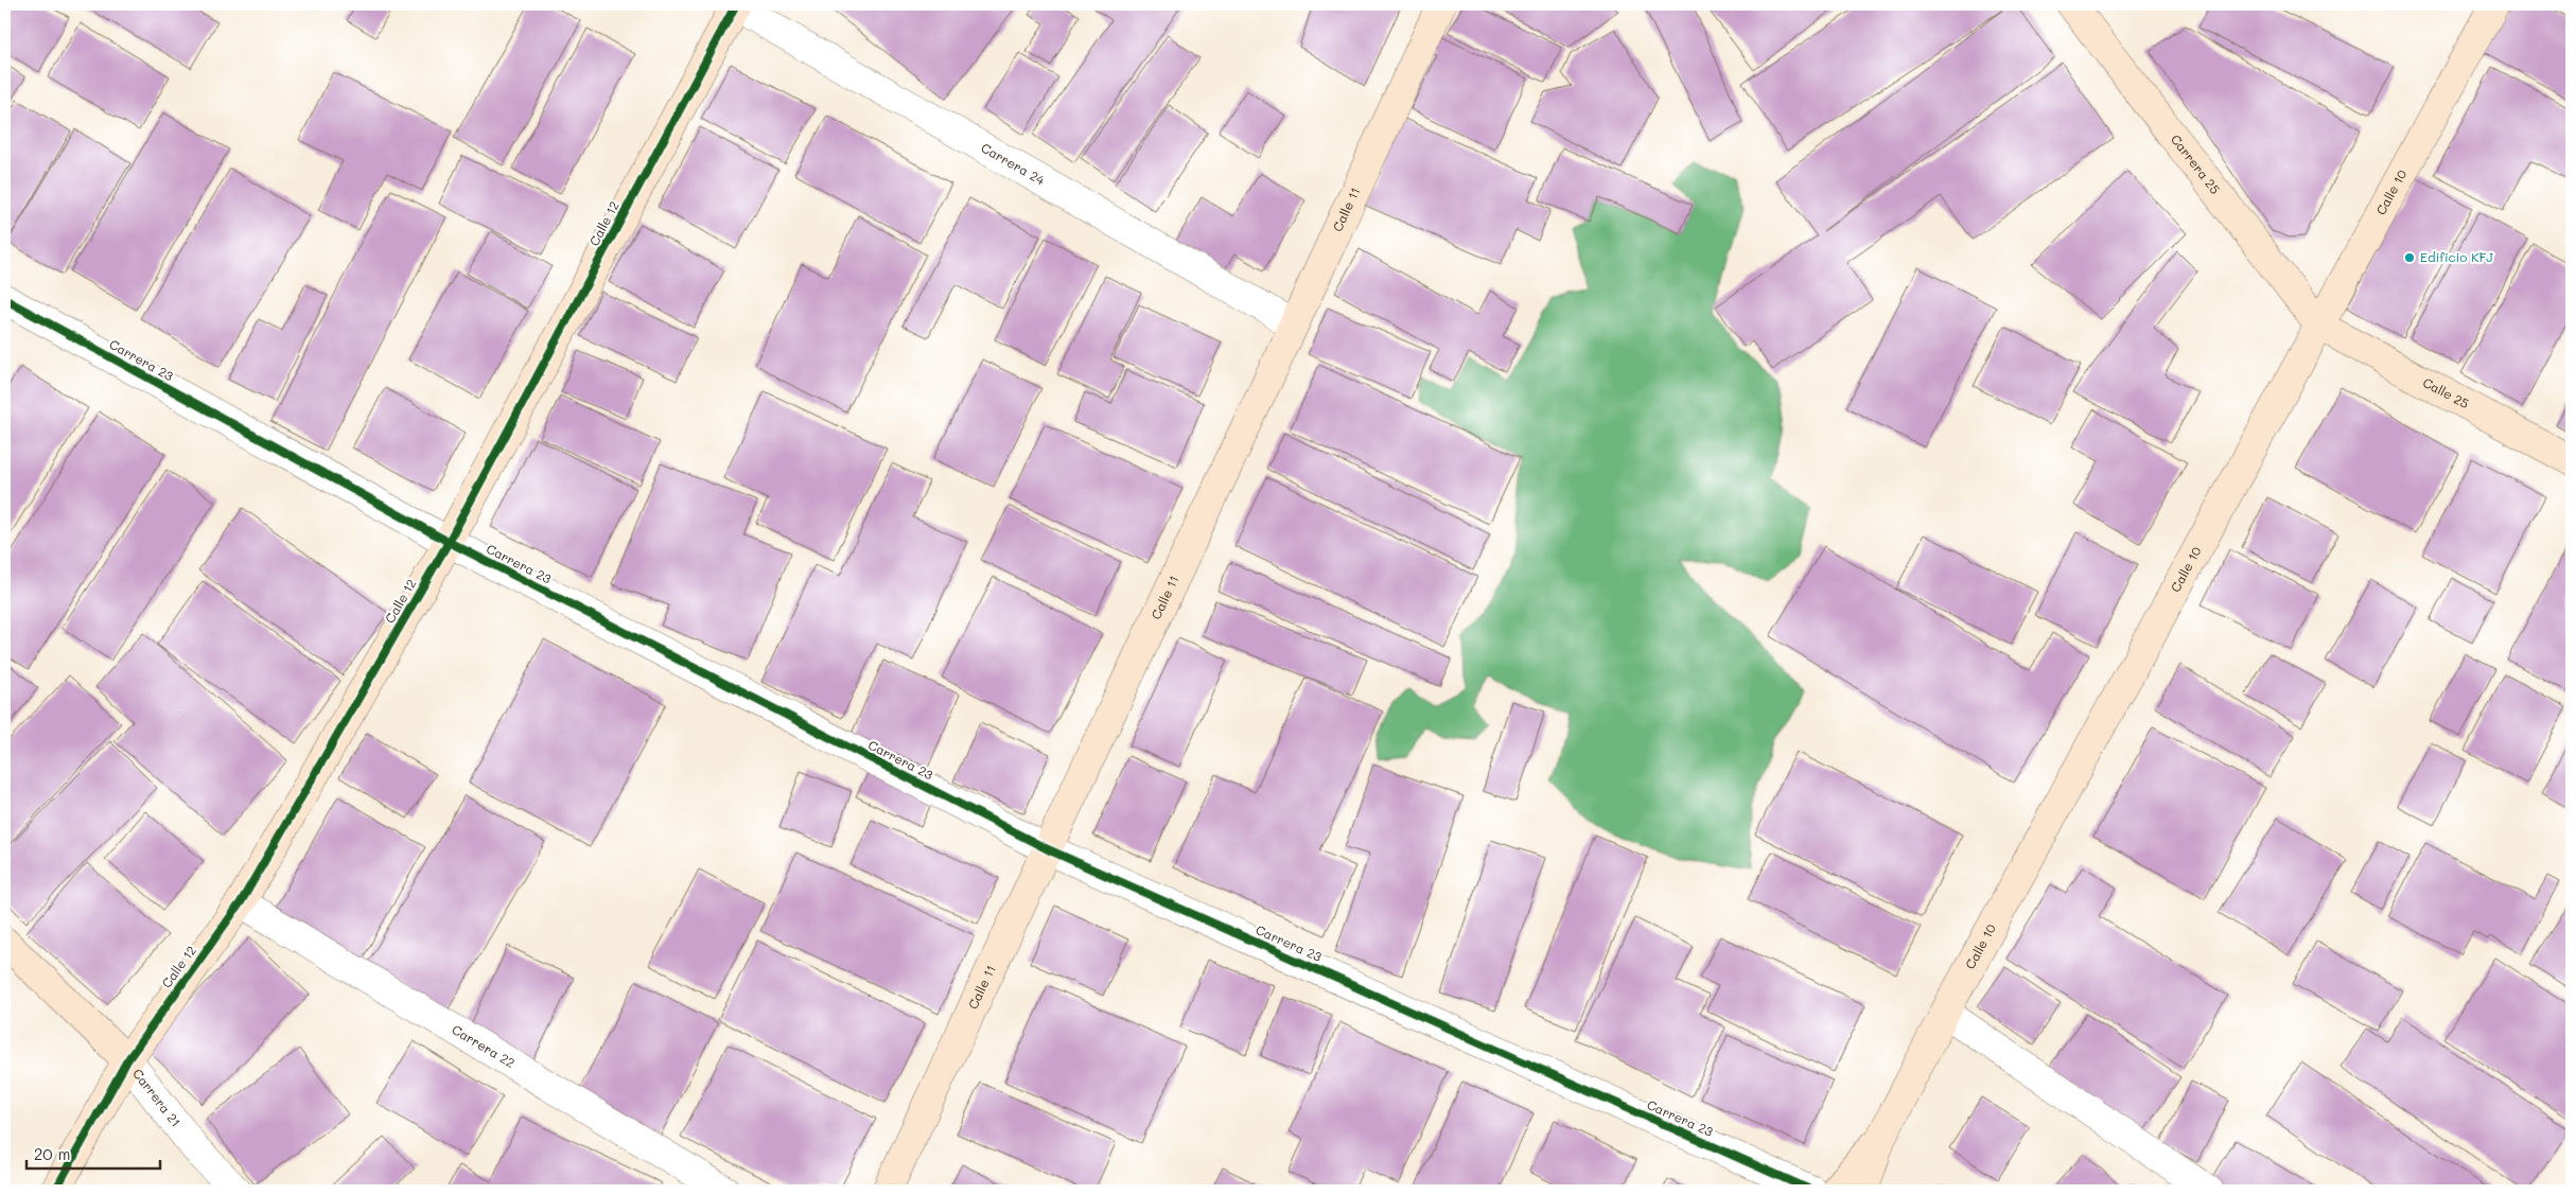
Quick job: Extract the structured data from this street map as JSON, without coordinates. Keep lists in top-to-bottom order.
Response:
{
  "streets": {
    "street": [
      "Carrera 24",
      "Carrera 25",
      "Calle 10",
      "Calle 11",
      "Calle 12",
      "Carrera 23",
      "Calle 25",
      "Carrera 22",
      "Carrera 21"
    ]
  },
  "crossings": [
    ["Carrera 24", "Calle 11"],
    ["Carrera 24", "Calle 12"],
    ["Carrera 25", "Calle 10"],
    ["Carrera 25", "Calle 25"],
    ["Calle 10", "Calle 25"],
    ["Calle 11", "Carrera 23"],
    ["Calle 12", "Carrera 23"],
    ["Calle 12", "Carrera 22"],
    ["Calle 12", "Carrera 21"]
  ],
  "places": ["Edificio KFJ"],
  "scale_bar": "20 m"
}
